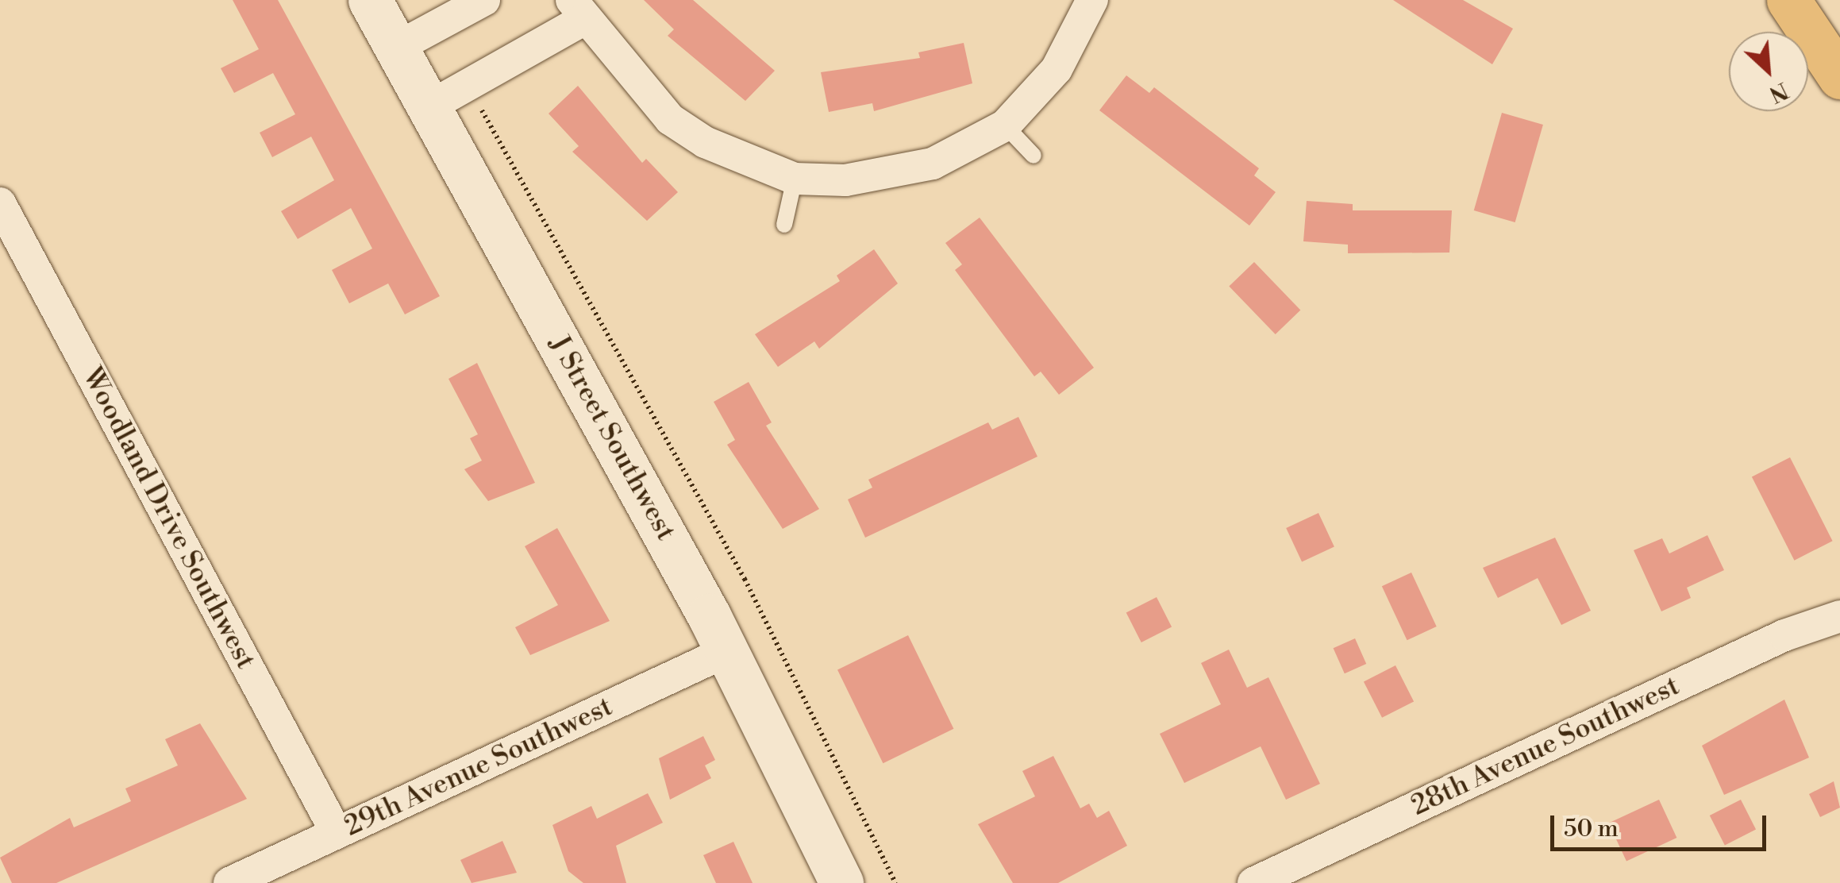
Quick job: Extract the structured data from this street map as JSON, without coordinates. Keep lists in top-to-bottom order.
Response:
{
  "streets": {
    "street": [
      "J Street Southwest",
      "Woodland Drive Southwest",
      "28th Avenue Southwest",
      "29th Avenue Southwest"
    ]
  },
  "crossings": [
    ["J Street Southwest", "29th Avenue Southwest"],
    ["Woodland Drive Southwest", "29th Avenue Southwest"]
  ],
  "scale_bar": "50 m",
  "north": "bottom right"
}
